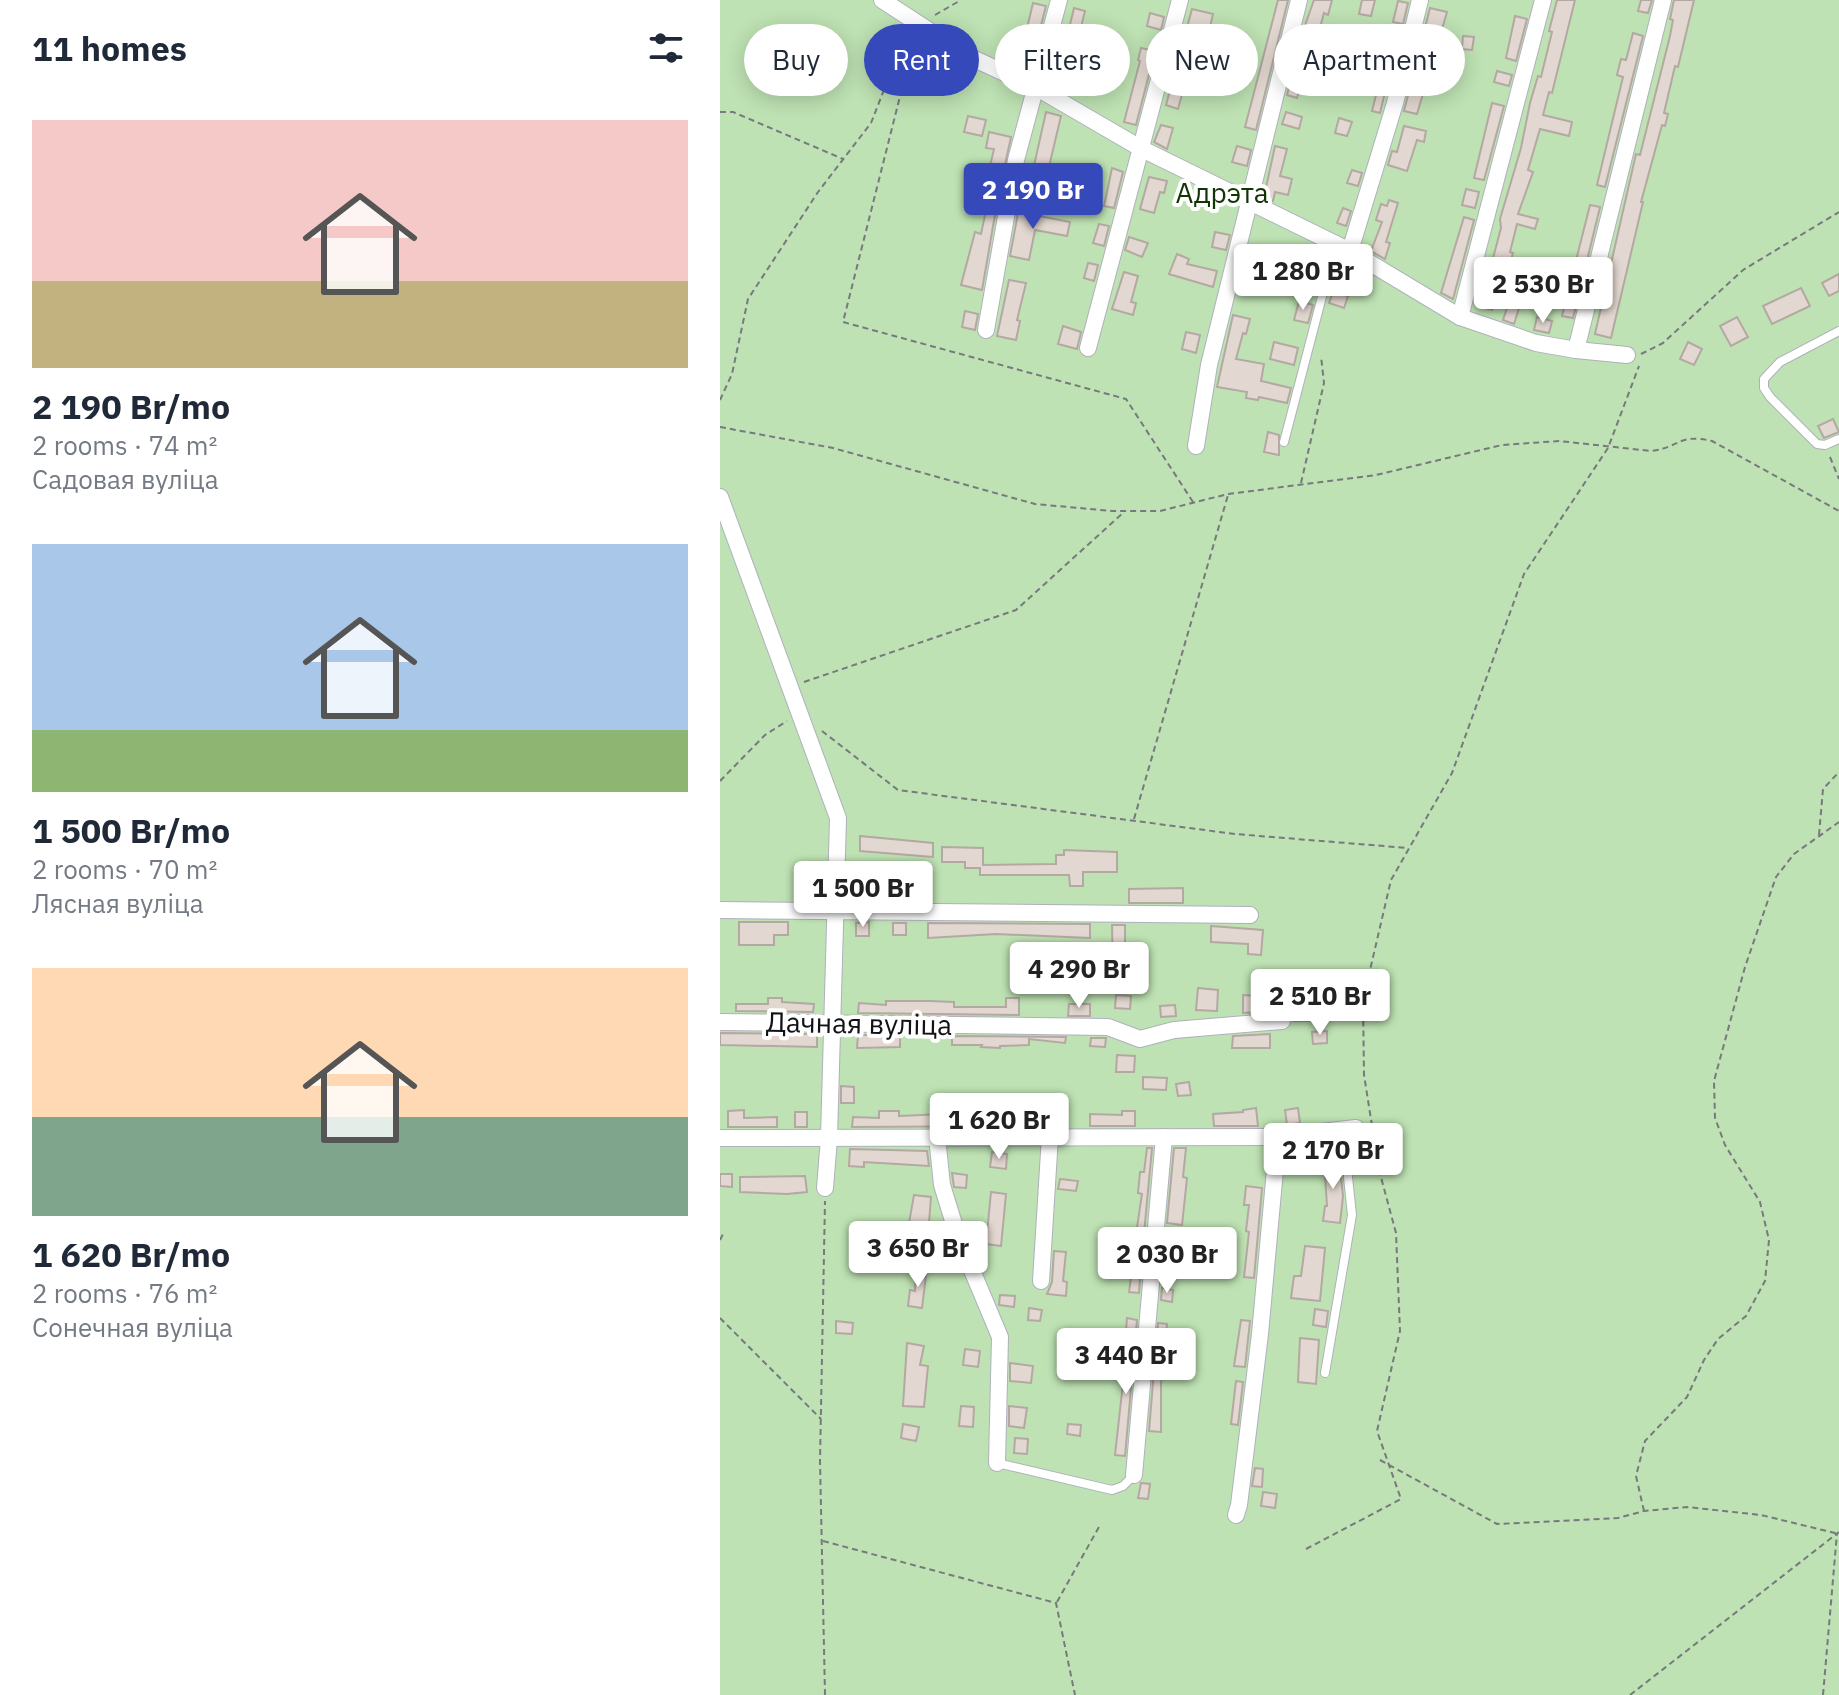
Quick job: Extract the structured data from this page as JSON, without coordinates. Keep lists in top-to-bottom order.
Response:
{
  "streets": {
    "street": ["Дачная вуліца"]
  },
  "parks": ["Адрэта"],
  "page": {
    "heading": "11 homes",
    "chip": [
      "Buy",
      "Rent",
      "Filters",
      "New",
      "Apartment"
    ],
    "list": [
      {
        "name": "2 190 Br/mo",
        "note": "2 rooms · 74 m² · Садовая вуліца"
      },
      {
        "name": "1 500 Br/mo",
        "note": "2 rooms · 70 m² · Лясная вуліца"
      },
      {
        "name": "1 620 Br/mo",
        "note": "2 rooms · 76 m² · Сонечная вуліца"
      }
    ],
    "price": [
      "2 190 Br",
      "1 280 Br",
      "2 530 Br",
      "1 500 Br",
      "4 290 Br",
      "2 510 Br",
      "1 620 Br",
      "2 170 Br",
      "3 650 Br",
      "2 030 Br",
      "3 440 Br"
    ]
  }
}
